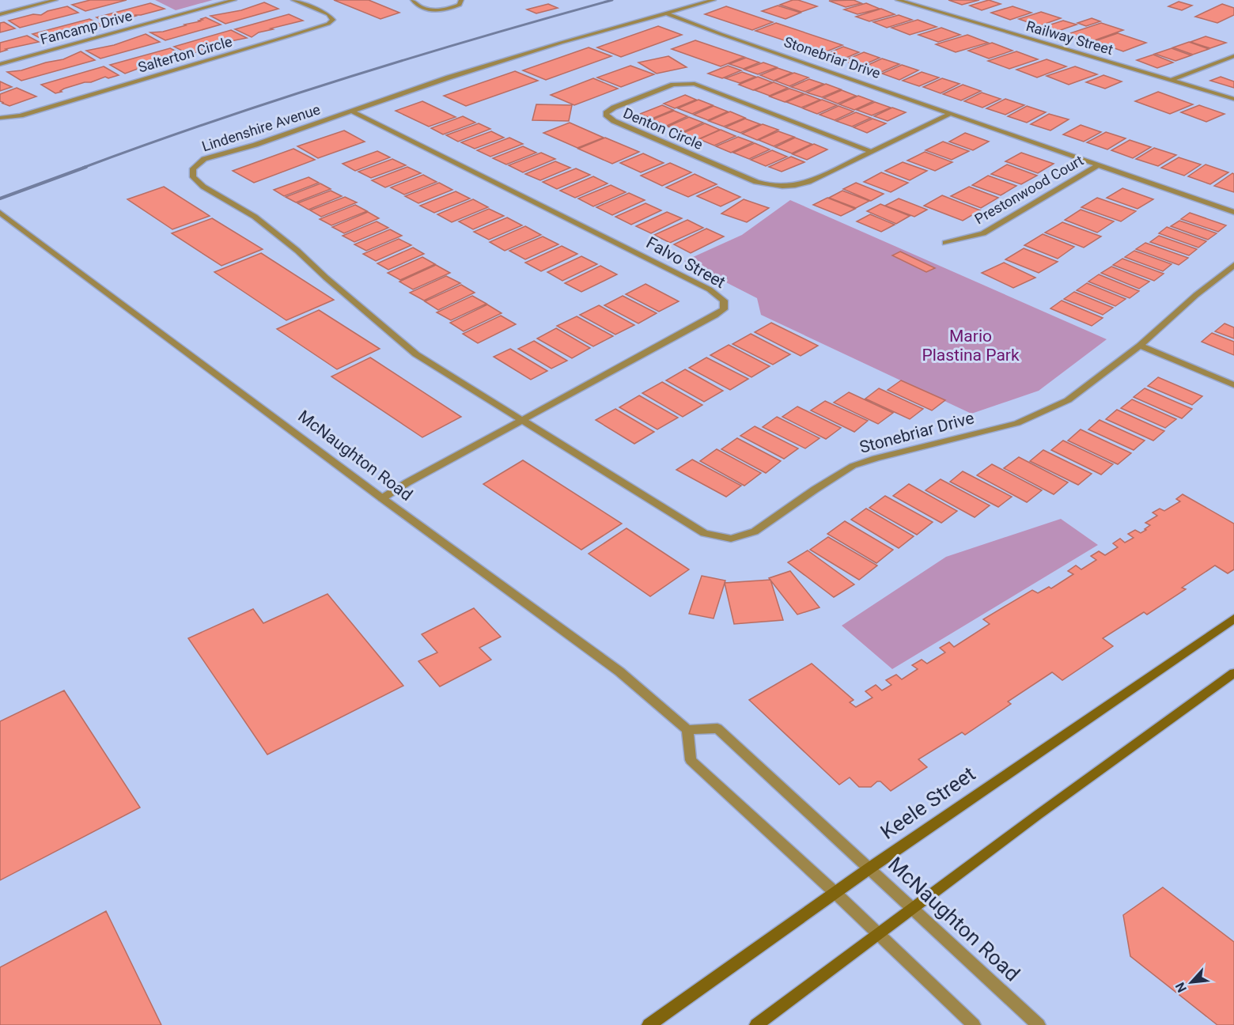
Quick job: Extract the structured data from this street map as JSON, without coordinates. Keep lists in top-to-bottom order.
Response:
{
  "streets": {
    "main road": ["Keele Street"],
    "street": [
      "Fancamp Drive",
      "Railway Street",
      "Salterton Circle",
      "Stonebriar Drive",
      "Lindenshire Avenue",
      "Denton Circle",
      "Prestonwood Court",
      "Falvo Street",
      "McNaughton Road"
    ]
  },
  "crossings": [
    ["Stonebriar Drive", "Lindenshire Avenue"],
    ["Stonebriar Drive", "Denton Circle"],
    ["Stonebriar Drive", "Prestonwood Court"],
    ["Stonebriar Drive", "Falvo Street"],
    ["Lindenshire Avenue", "Falvo Street"],
    ["Falvo Street", "McNaughton Road"],
    ["McNaughton Road", "Keele Street"]
  ],
  "parks": ["Mario Plastina Park"],
  "north": "bottom left"
}
